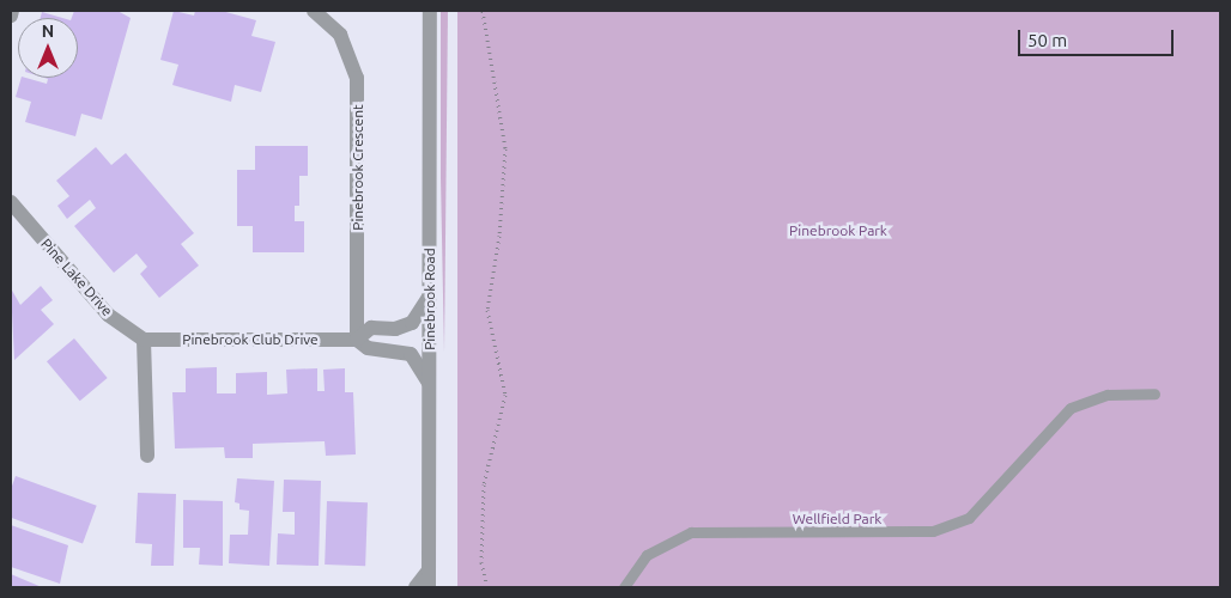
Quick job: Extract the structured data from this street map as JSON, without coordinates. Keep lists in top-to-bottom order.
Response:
{
  "streets": {
    "street": [
      "Pinebrook Crescent",
      "Pine Lake Drive",
      "Pinebrook Road",
      "Pinebrook Club Drive"
    ]
  },
  "crossings": [
    ["Pinebrook Crescent", "Pinebrook Club Drive"],
    ["Pine Lake Drive", "Pinebrook Club Drive"],
    ["Pinebrook Road", "Pinebrook Club Drive"]
  ],
  "parks": ["Pinebrook Park", "Wellfield Park"],
  "scale_bar": "50 m",
  "north": "top"
}
